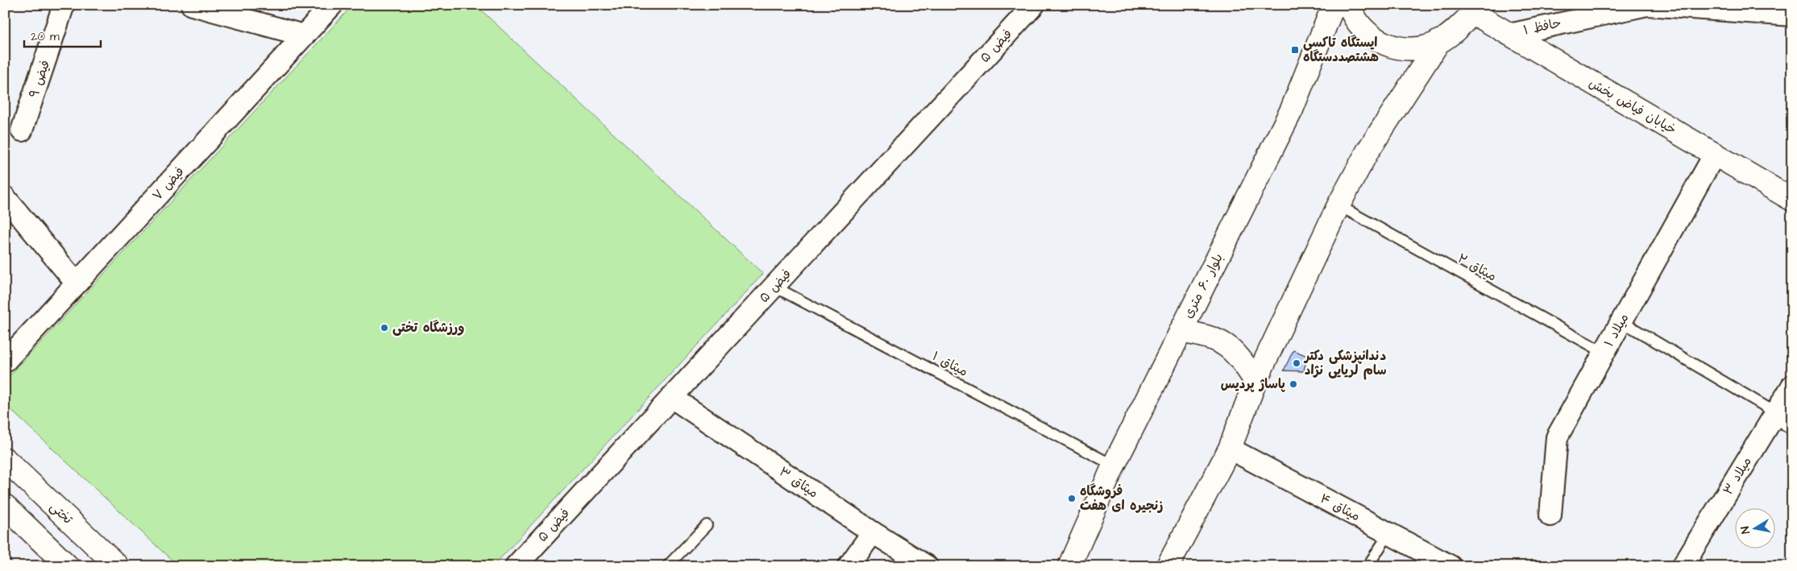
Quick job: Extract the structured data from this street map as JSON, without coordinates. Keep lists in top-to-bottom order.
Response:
{
  "streets": {
    "main road": ["خیابان فیاض بخش", "بلوار ۶۰ متری", "تختی"],
    "street": [
      "حافظ ۱",
      "فیض ۵",
      "فیض ۹",
      "فیض ۷",
      "میلاد ۱",
      "میلاد ۳",
      "میثاق ۳",
      "میثاق ۴"
    ],
    "lane": ["میثاق ۲", "میثاق ۱"]
  },
  "crossings": [
    ["حافظ ۱", "خیابان فیاض بخش"],
    ["فیض ۵", "میثاق ۱"],
    ["فیض ۵", "میثاق ۳"],
    ["خیابان فیاض بخش", "میلاد ۱"],
    ["میثاق ۲", "میلاد ۱"],
    ["بلوار ۶۰ متری", "میثاق ۱"]
  ],
  "places": {
    "transit": ["ایستگاه تاکسی هشتصددستگاه"],
    "other": [
      "ورزشگاه تختی",
      "دندانپزشکی دکتر سام لریایی نژاد",
      "پاساژ پردیس",
      "فروشگاه زنجیره ای هفت"
    ]
  },
  "scale_bar": "20 m",
  "north": "left"
}
